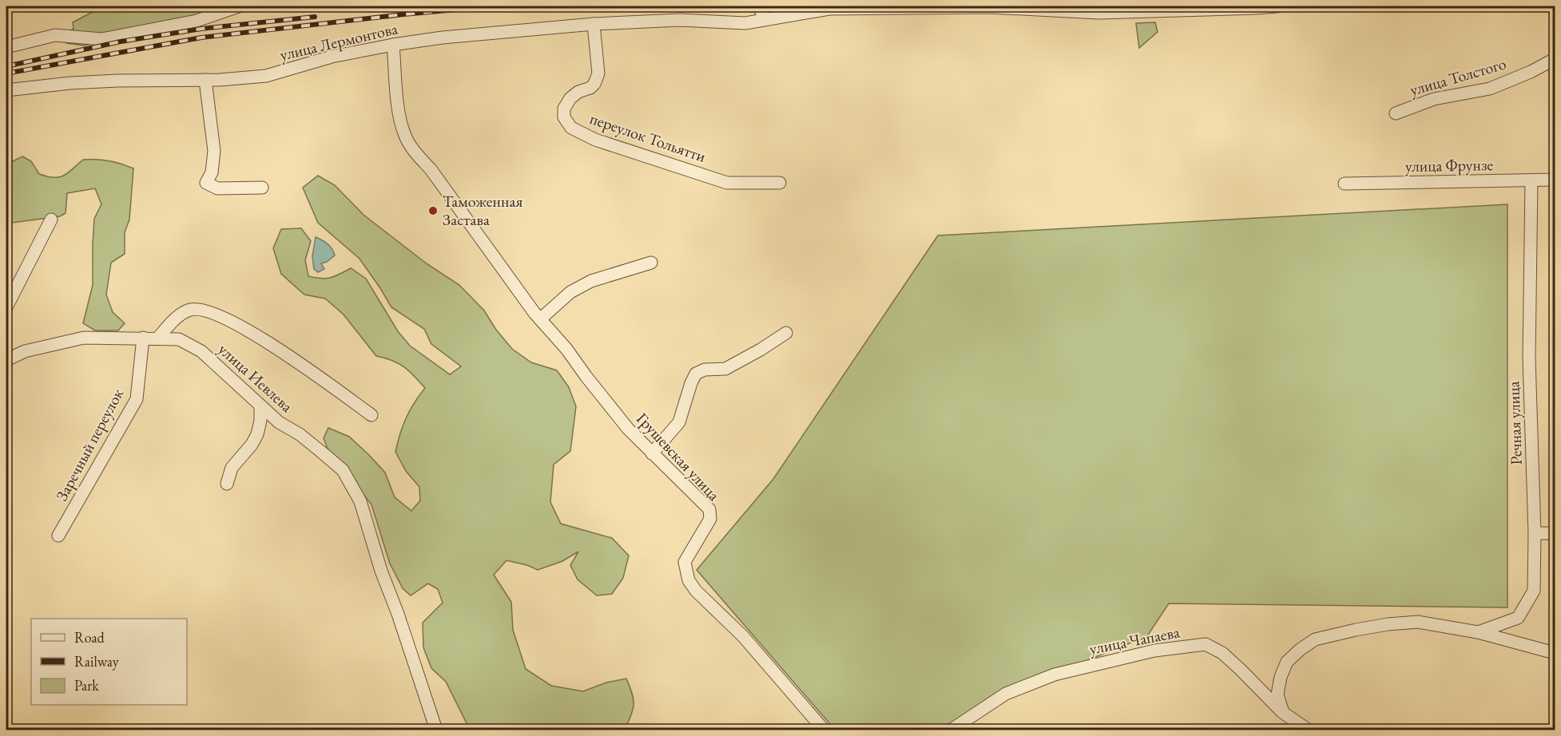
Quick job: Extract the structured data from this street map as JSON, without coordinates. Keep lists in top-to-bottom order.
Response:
{
  "streets": {
    "street": [
      "улица Лермонтова",
      "улица Толстого",
      "переулок Тольятти",
      "улица Фрунзе",
      "улица Иевлева",
      "Речная улица",
      "Заречный переулок",
      "Грушевская улица",
      "улица Чапаева"
    ]
  },
  "crossings": [
    ["улица Лермонтова", "переулок Тольятти"],
    ["улица Лермонтова", "Грушевская улица"],
    ["улица Фрунзе", "Речная улица"],
    ["улица Иевлева", "Заречный переулок"]
  ],
  "places": ["Таможенная Застава"],
  "legend": ["Road", "Railway", "Park"]
}
